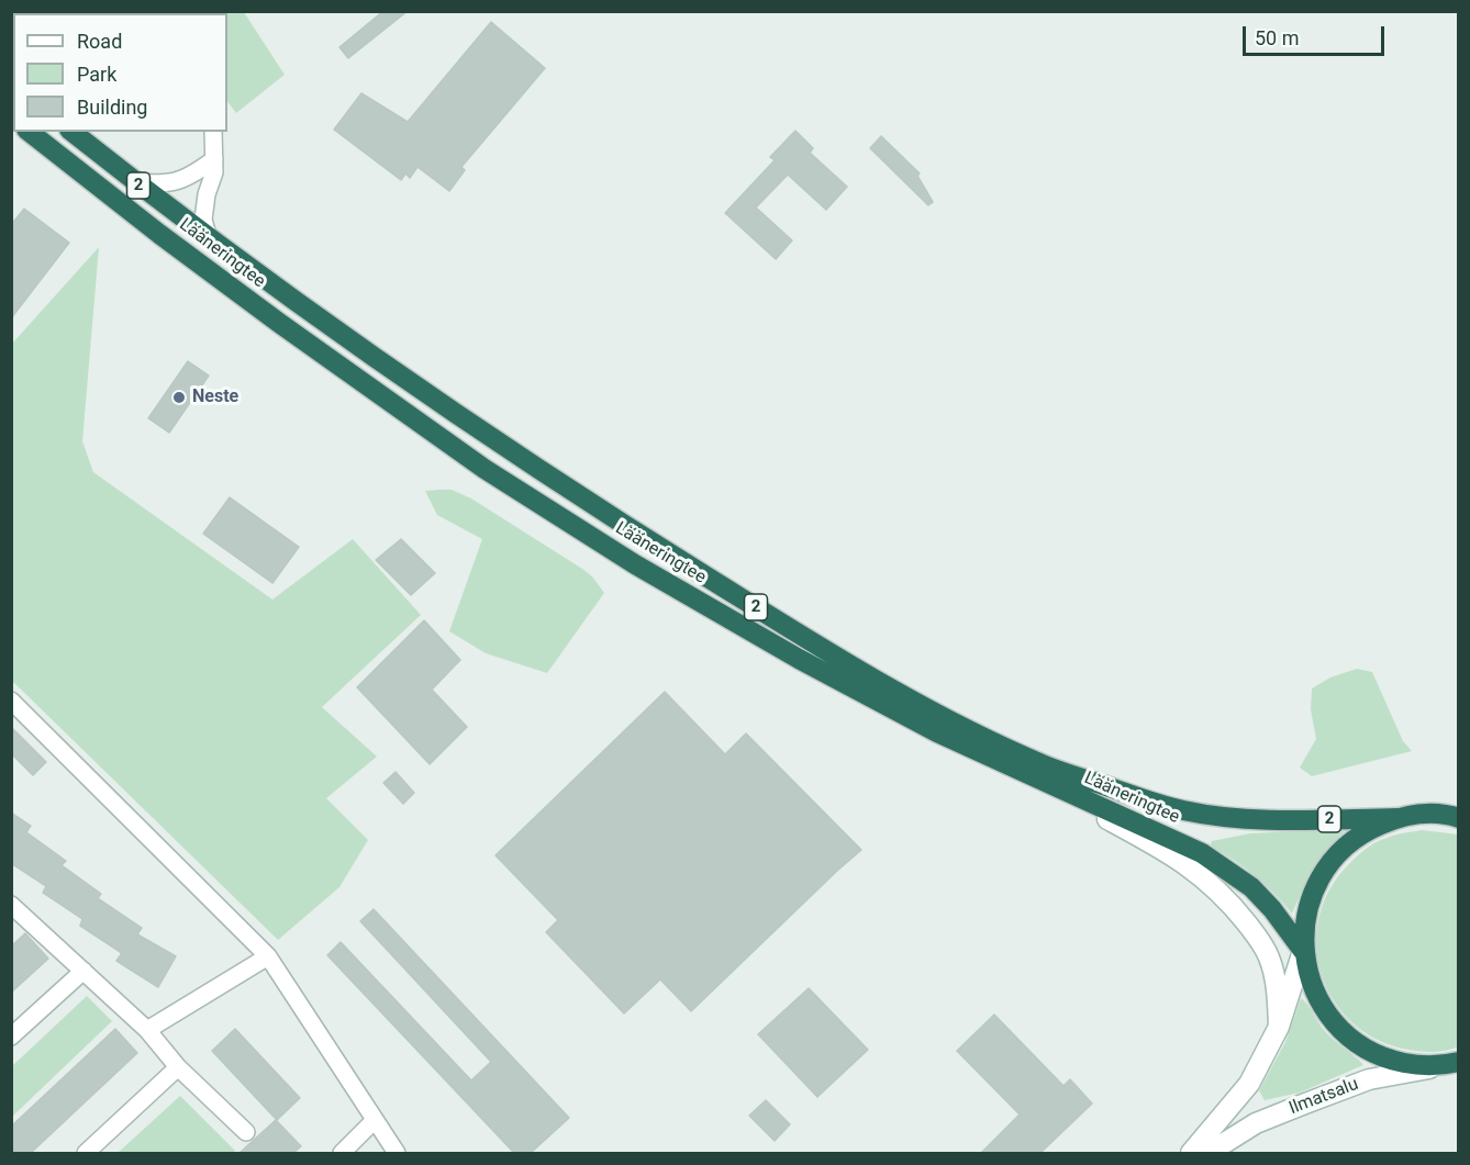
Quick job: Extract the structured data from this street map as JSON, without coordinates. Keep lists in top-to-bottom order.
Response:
{
  "streets": {
    "highway": ["2", "Lääneringtee"],
    "street": ["Ilmatsalu"]
  },
  "places": ["Neste"],
  "legend": ["Road", "Park", "Building"],
  "scale_bar": "50 m"
}
